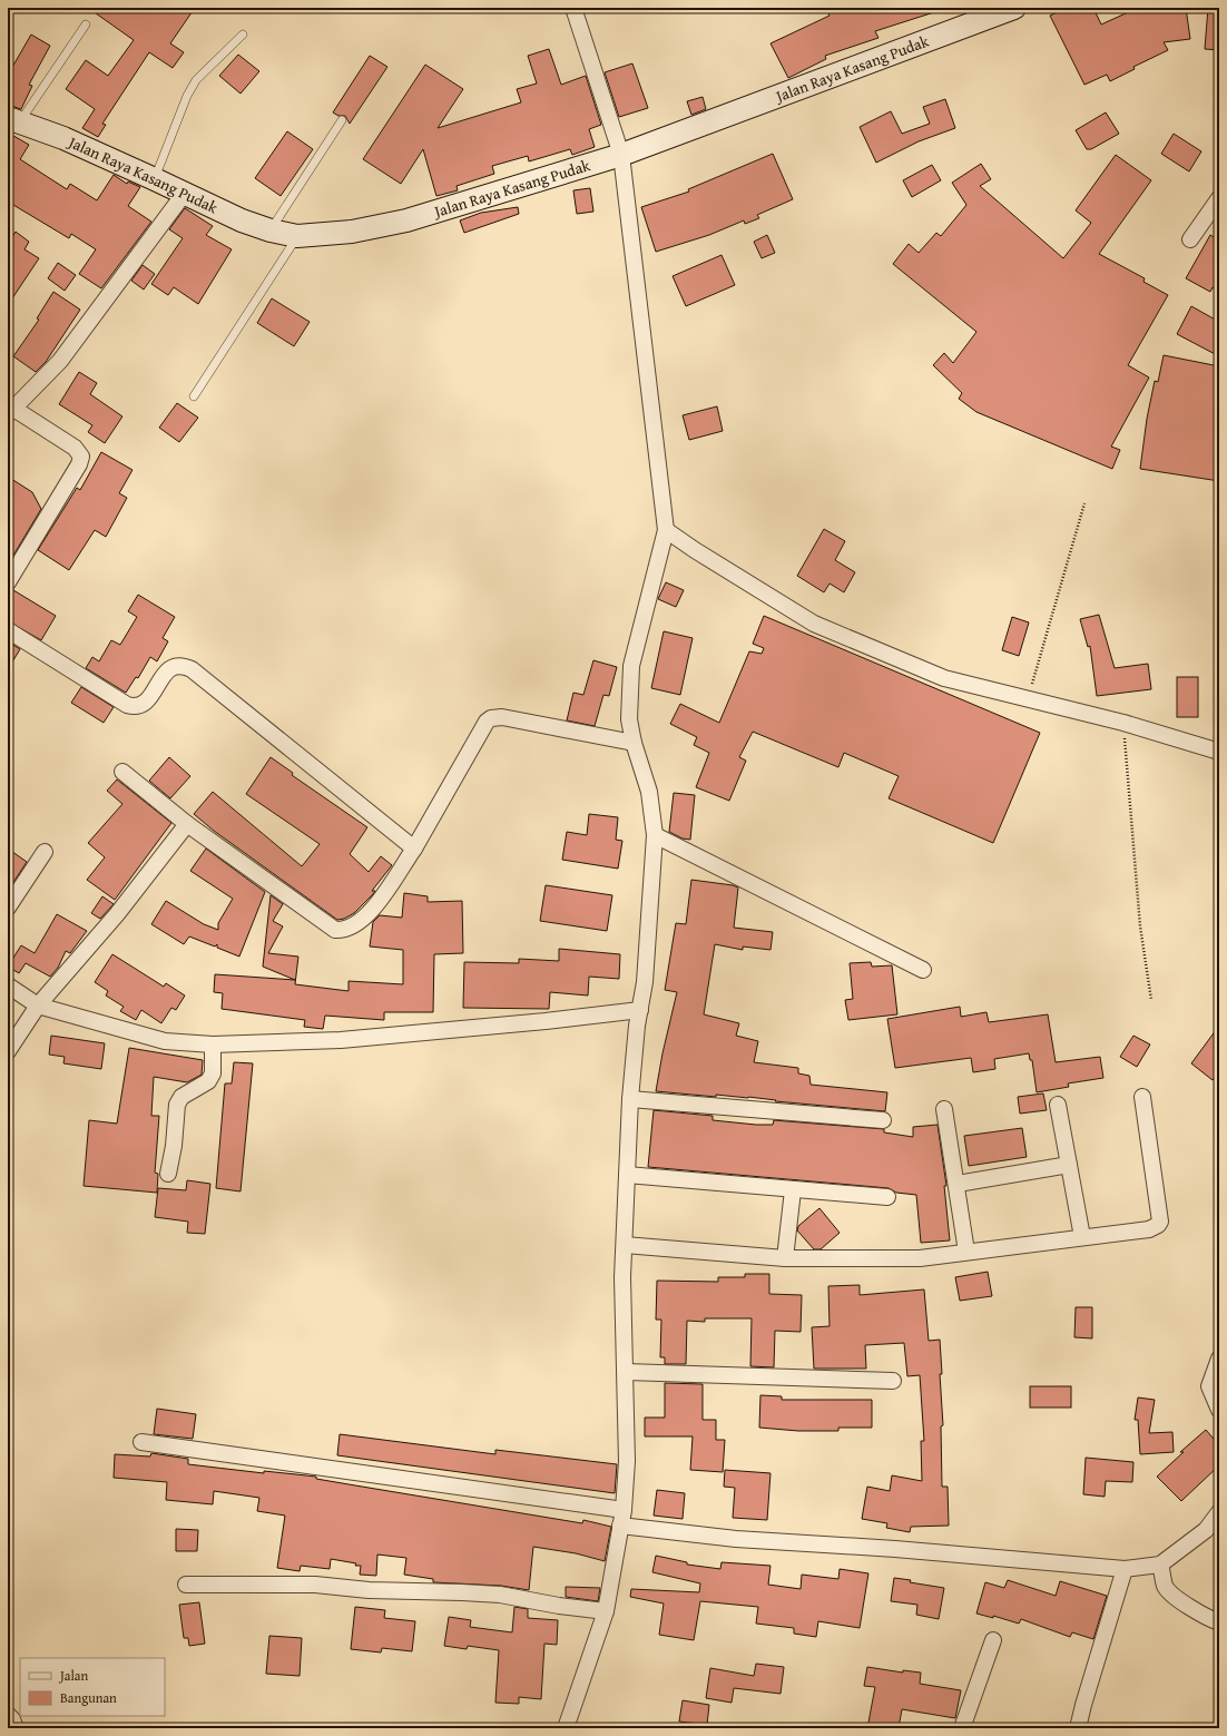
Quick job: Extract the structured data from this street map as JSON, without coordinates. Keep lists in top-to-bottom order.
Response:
{
  "streets": {
    "street": ["Jalan Raya Kasang Pudak"]
  },
  "legend": ["Jalan", "Bangunan"]
}
